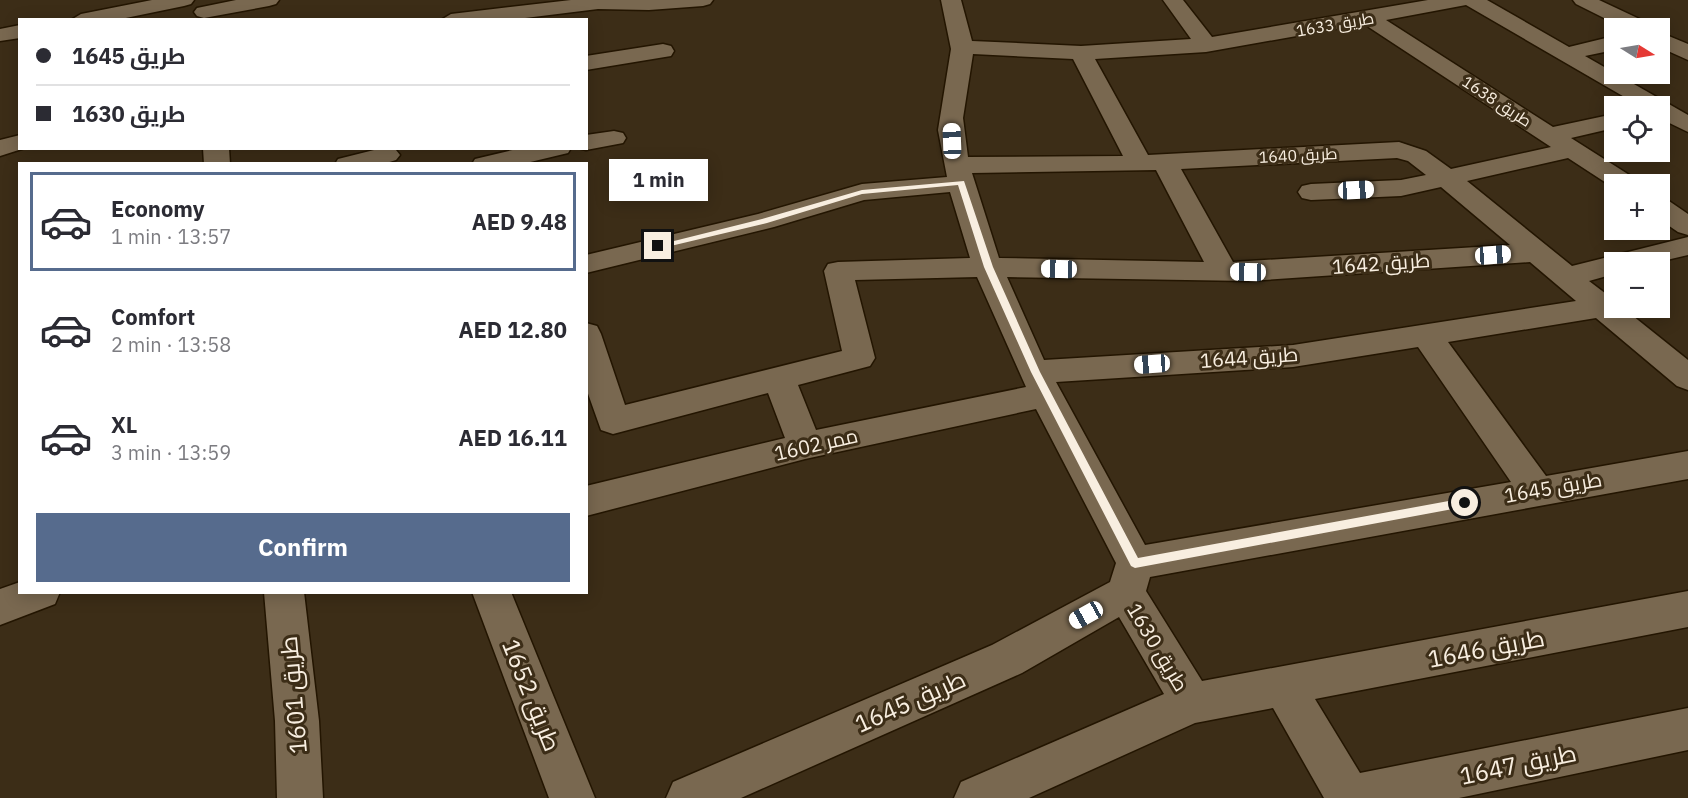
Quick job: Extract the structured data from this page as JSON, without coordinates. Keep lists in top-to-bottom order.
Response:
{
  "streets": {
    "street": [
      "طريق 1633",
      "طريق 1638",
      "طريق 1640",
      "طريق 1642",
      "طريق 1644",
      "ممر 1602",
      "طريق 1645",
      "طريق 1630",
      "طريق 1646",
      "طريق 1601",
      "طريق 1652",
      "طريق 1647"
    ]
  },
  "crossings": [
    ["طريق 1633", "طريق 1638"],
    ["طريق 1633", "طريق 1630"],
    ["طريق 1640", "طريق 1642"],
    ["طريق 1640", "طريق 1644"],
    ["طريق 1640", "طريق 1630"],
    ["طريق 1642", "طريق 1630"],
    ["طريق 1644", "ممر 1602"],
    ["طريق 1644", "طريق 1630"],
    ["ممر 1602", "طريق 1630"],
    ["طريق 1645", "طريق 1630"],
    ["طريق 1630", "طريق 1646"]
  ],
  "north": "right",
  "page": {
    "map_buttons": ["+", "−"],
    "banner": ["طريق 1645", "طريق 1630"],
    "bubble": "1 min",
    "list": [
      {
        "name": "Economy",
        "note": "1 min · 13:57",
        "value": "AED 9.48"
      },
      {
        "name": "Comfort",
        "note": "2 min · 13:58",
        "value": "AED 12.80"
      },
      {
        "name": "XL",
        "note": "3 min · 13:59",
        "value": "AED 16.11"
      }
    ],
    "buttons": "Confirm"
  }
}
